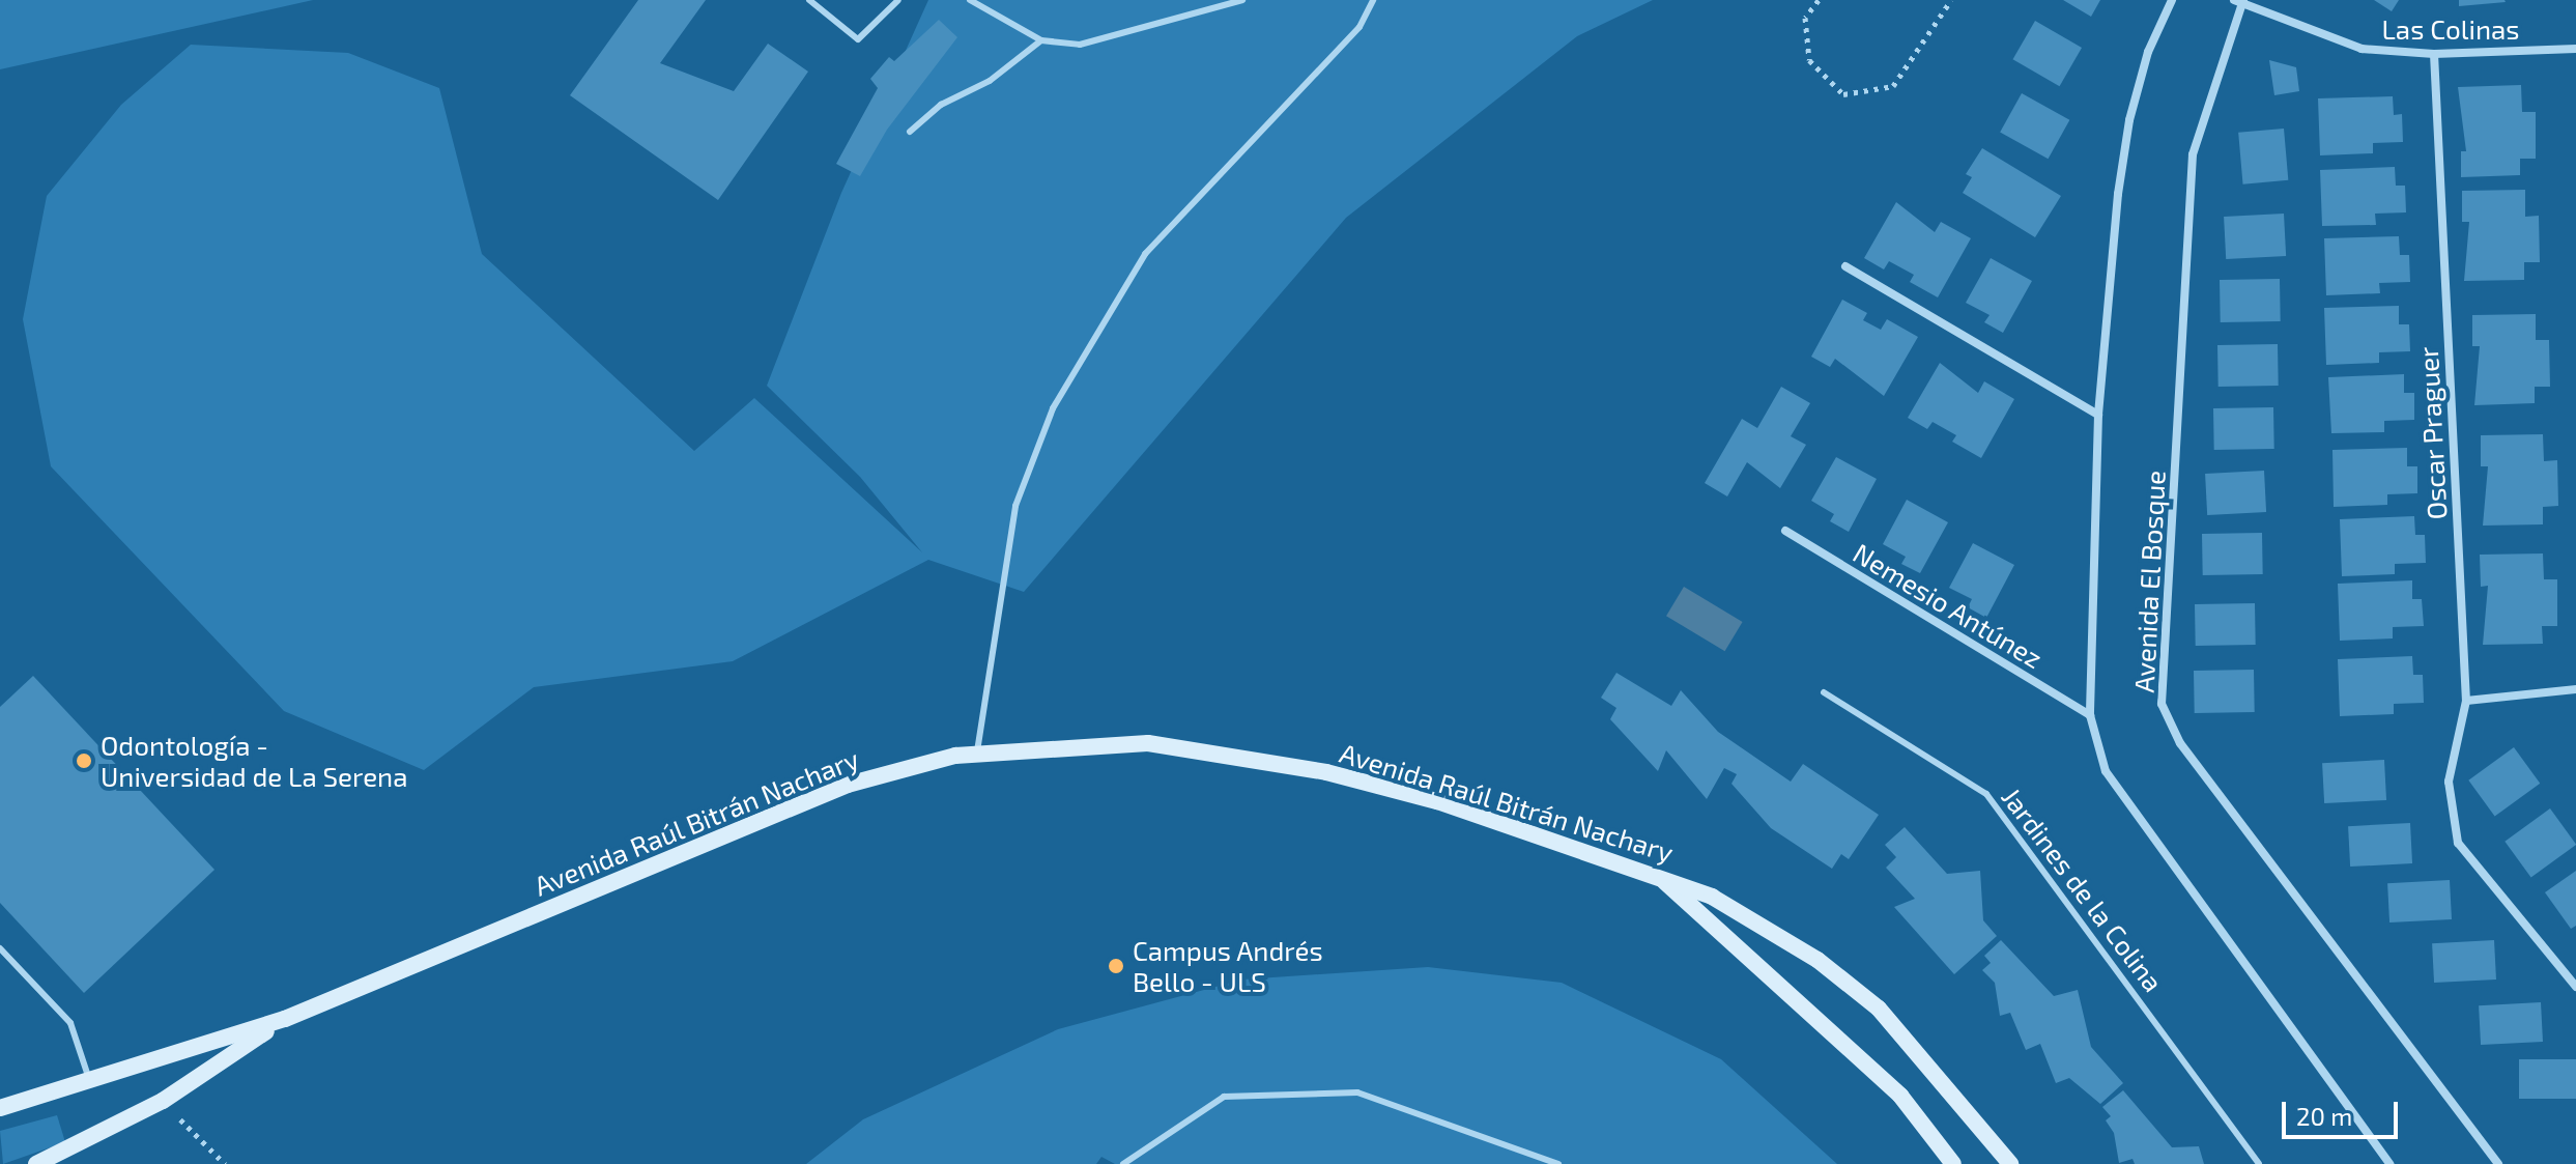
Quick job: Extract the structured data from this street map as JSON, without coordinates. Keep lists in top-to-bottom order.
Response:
{
  "streets": {
    "main road": ["Avenida Raúl Bitrán Nachary"],
    "street": [
      "Las Colinas",
      "Oscar Praguer",
      "Avenida El Bosque",
      "Nemesio Antúnez"
    ],
    "lane": ["Jardines de la Colina"]
  },
  "crossings": [
    ["Las Colinas", "Oscar Praguer"],
    ["Las Colinas", "Avenida El Bosque"],
    ["Avenida El Bosque", "Nemesio Antúnez"]
  ],
  "places": ["Odontología - Universidad de La Serena", "Campus Andrés Bello - ULS"],
  "scale_bar": "20 m"
}
